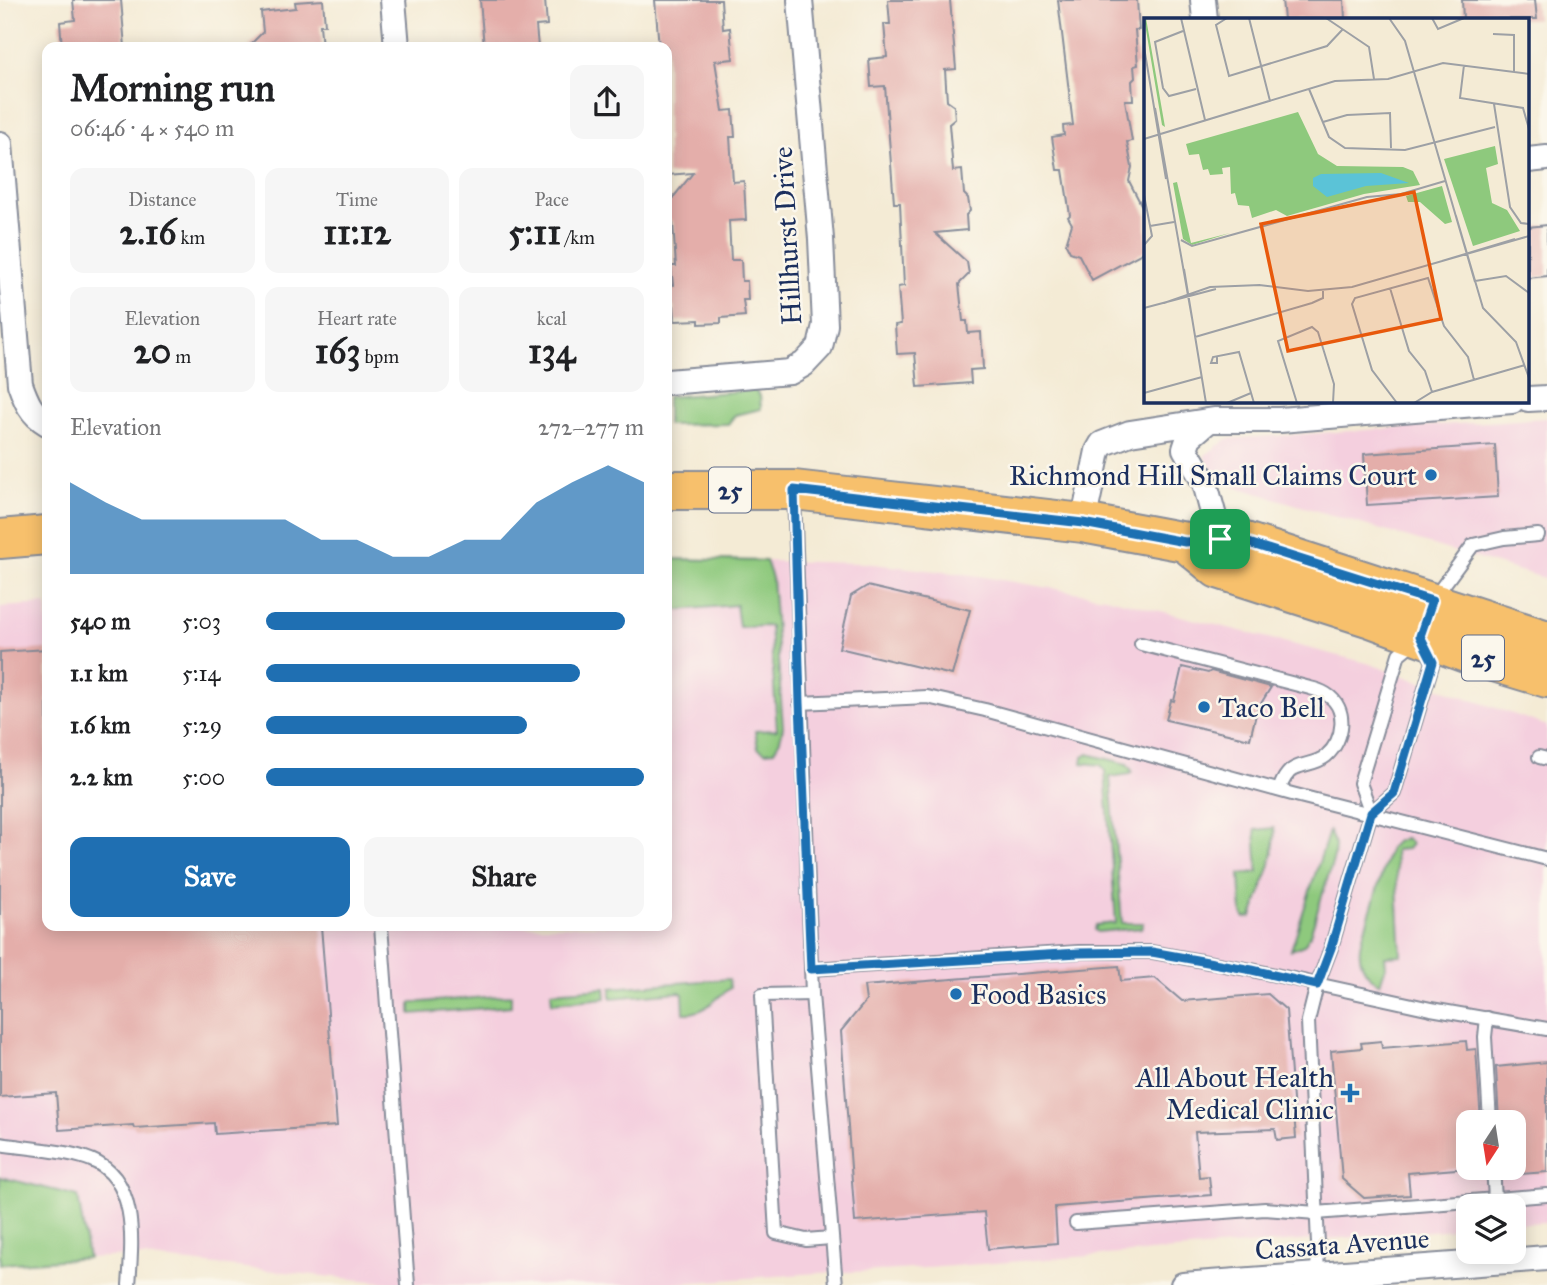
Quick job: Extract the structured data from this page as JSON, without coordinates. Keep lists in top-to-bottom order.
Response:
{
  "streets": {
    "main road": ["25"],
    "street": ["Hillhurst Drive", "Cassata Avenue"]
  },
  "places": {
    "other": ["Richmond Hill Small Claims Court", "Taco Bell", "Food Basics"],
    "health": ["All About Health Medical Clinic"]
  },
  "north": "bottom",
  "page": {
    "heading": ["Morning run", "06:46 · 4 × 540 m"],
    "stats": [
      ["Distance", "2.16 km"],
      ["Time", "11:12"],
      ["Pace", "5:11 /km"],
      ["Elevation", "20 m"],
      ["Heart rate", "163 bpm"],
      ["kcal", "134"]
    ],
    "chart": ["Elevation", "272–277 m"],
    "list": [
      {
        "name": "540 m",
        "note": "5:03"
      },
      {
        "name": "1.1 km",
        "note": "5:14"
      },
      {
        "name": "1.6 km",
        "note": "5:29"
      },
      {
        "name": "2.2 km",
        "note": "5:00"
      }
    ],
    "buttons": ["Save", "Share"]
  }
}
